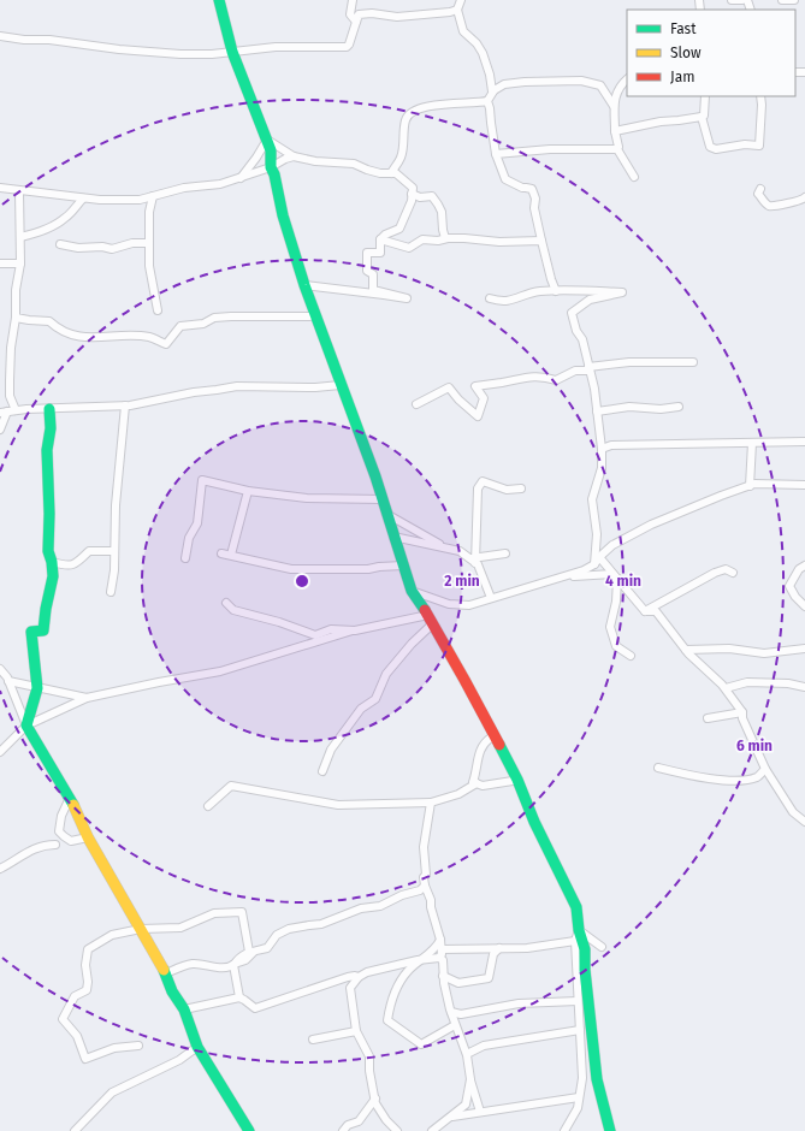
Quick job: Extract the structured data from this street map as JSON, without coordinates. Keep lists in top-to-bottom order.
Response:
{
  "legend": ["Fast", "Slow", "Jam"],
  "rings": ["2 min", "4 min", "6 min"]
}
